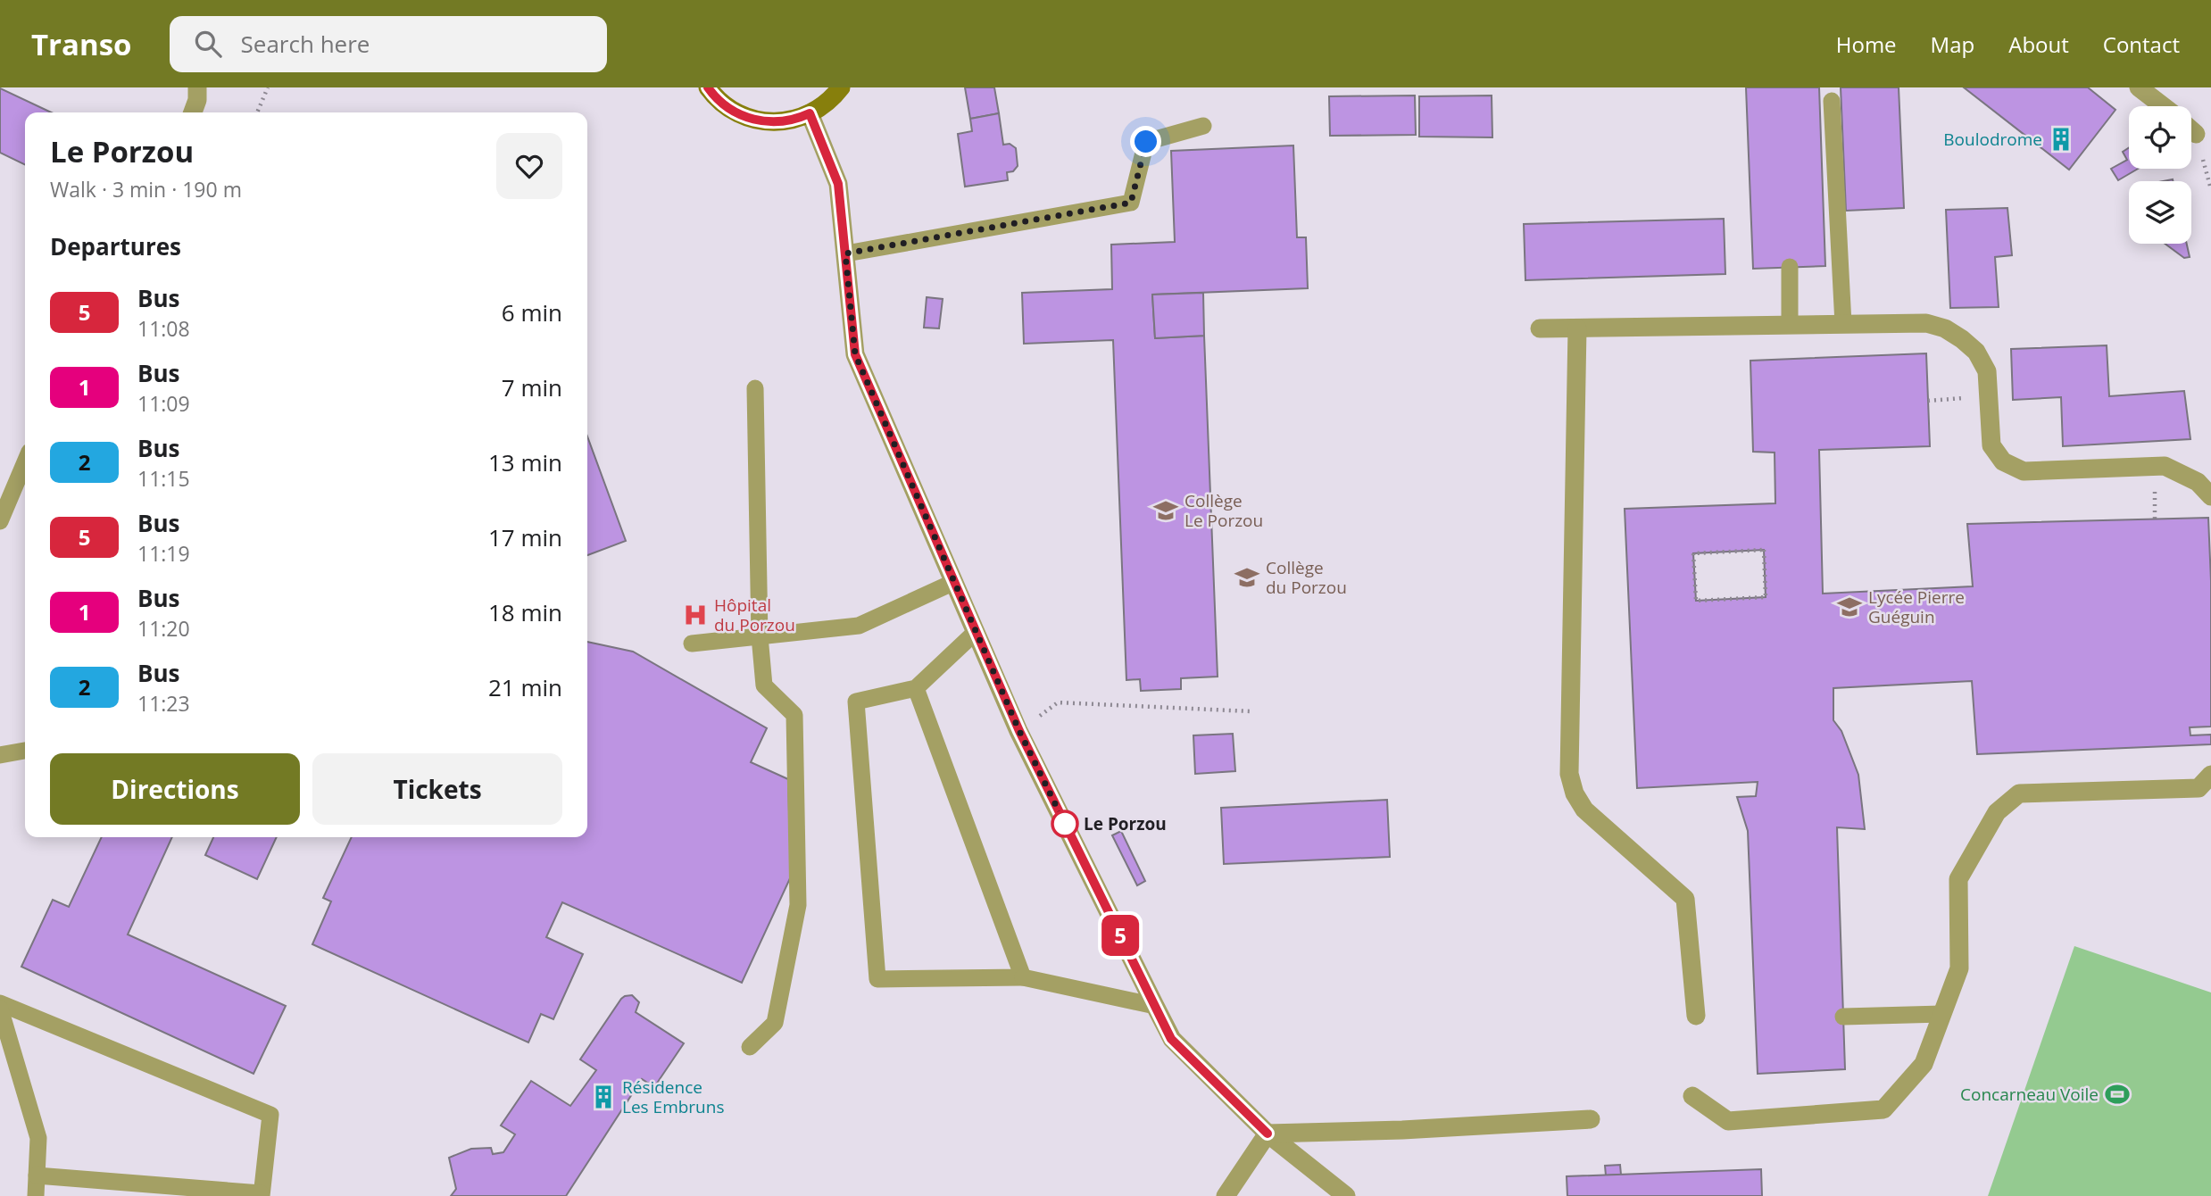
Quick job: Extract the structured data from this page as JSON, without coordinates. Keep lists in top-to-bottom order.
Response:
{
  "places": {
    "building": ["Boulodrome", "Résidence Les Embruns"],
    "school or university": ["Collège Le Porzou", "Collège du Porzou", "Lycée Pierre Guéguin"],
    "hospital": ["Hôpital du Porzou"],
    "other": ["Le Porzou"],
    "sports": ["Concarneau Voile"]
  },
  "lines": ["bus line 5"],
  "page": {
    "header": "Transo",
    "search": "Search here",
    "nav": [
      "Home",
      "Map",
      "About",
      "Contact"
    ],
    "on_map": "5",
    "heading": [
      ["Le Porzou", "Walk · 3 min · 190 m"],
      "Departures"
    ],
    "list": [
      {
        "mark": "5",
        "name": "Bus",
        "note": "11:08",
        "value": "6 min"
      },
      {
        "mark": "1",
        "name": "Bus",
        "note": "11:09",
        "value": "7 min"
      },
      {
        "mark": "2",
        "name": "Bus",
        "note": "11:15",
        "value": "13 min"
      },
      {
        "mark": "5",
        "name": "Bus",
        "note": "11:19",
        "value": "17 min"
      },
      {
        "mark": "1",
        "name": "Bus",
        "note": "11:20",
        "value": "18 min"
      },
      {
        "mark": "2",
        "name": "Bus",
        "note": "11:23",
        "value": "21 min"
      }
    ],
    "buttons": ["Directions", "Tickets"]
  }
}
